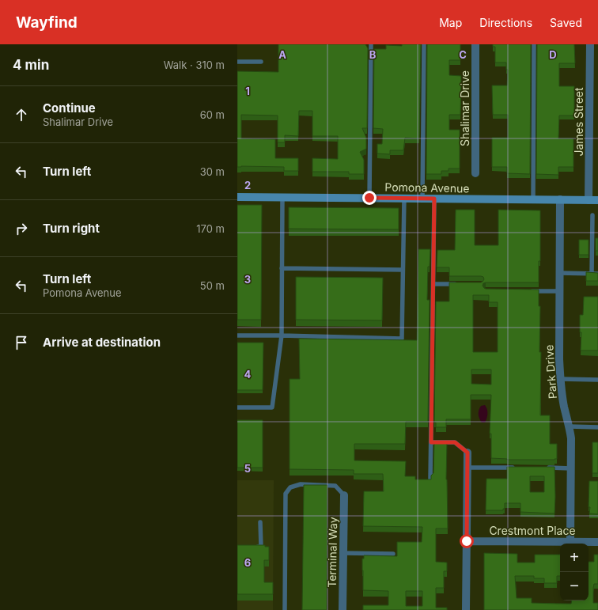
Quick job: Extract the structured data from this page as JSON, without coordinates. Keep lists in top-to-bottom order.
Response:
{
  "streets": {
    "street": [
      "Shalimar Drive",
      "James Street",
      "Pomona Avenue",
      "Park Drive",
      "Crestmont Place",
      "Terminal Way"
    ]
  },
  "crossings": [
    ["James Street", "Pomona Avenue"],
    ["Pomona Avenue", "Park Drive"],
    ["Park Drive", "Crestmont Place"]
  ],
  "page": {
    "header": "Wayfind",
    "nav": ["Map", "Directions", "Saved"],
    "heading": ["4 min", "Walk · 310 m"],
    "list": [
      ["Continue", "Shalimar Drive", "60 m"],
      ["Turn left", "30 m"],
      ["Turn right", "170 m"],
      ["Turn left", "Pomona Avenue", "50 m"],
      "Arrive at destination"
    ],
    "map_buttons": ["+", "−"]
  },
  "grid": {
    "columns": [
      "A",
      "B",
      "C",
      "D"
    ],
    "rows": [
      "1",
      "2",
      "3",
      "4",
      "5",
      "6"
    ]
  }
}
